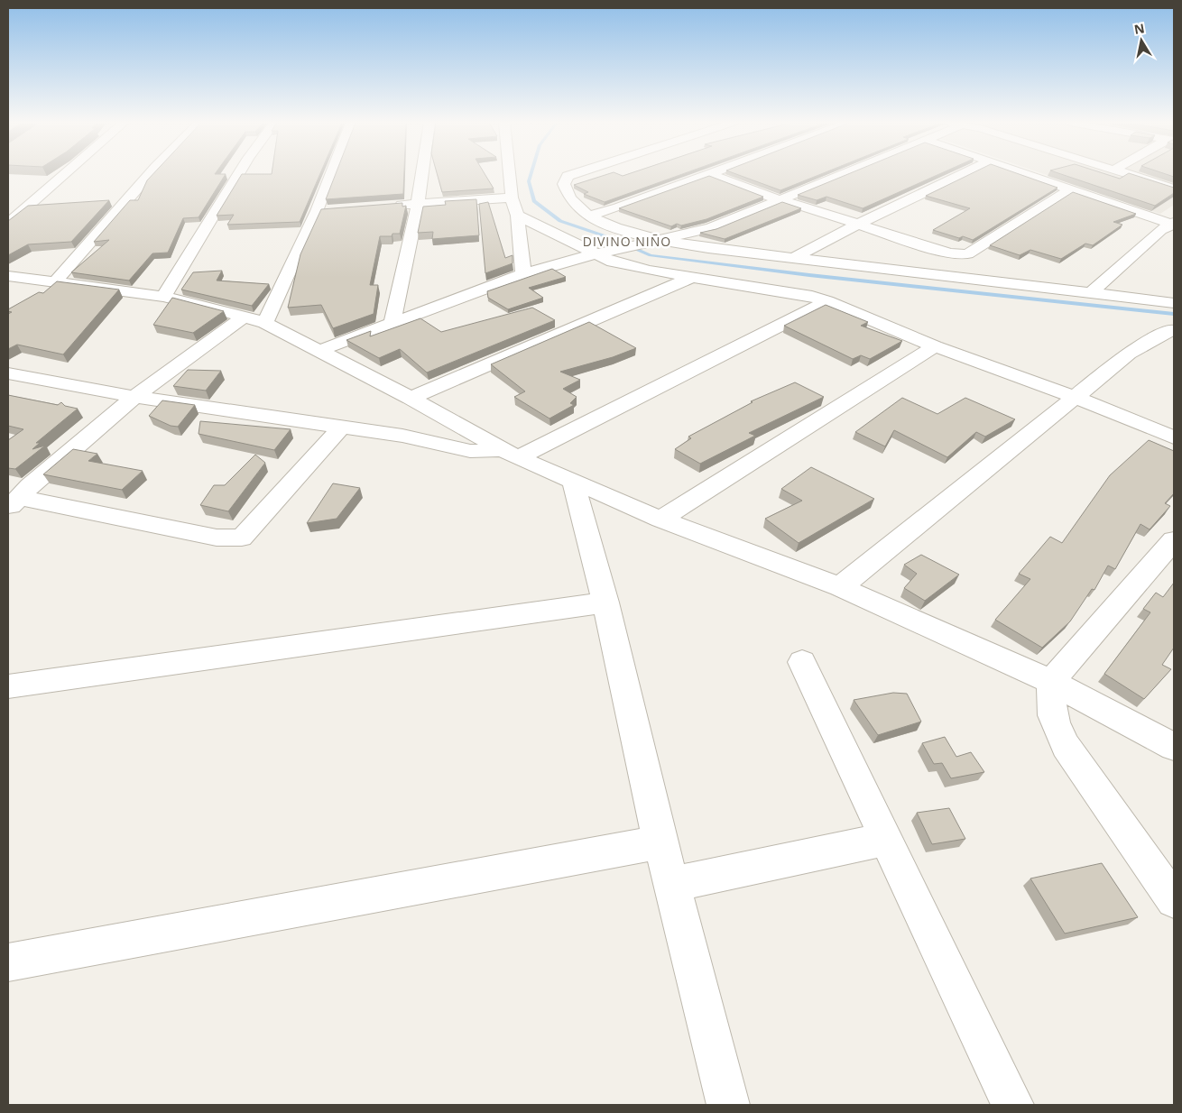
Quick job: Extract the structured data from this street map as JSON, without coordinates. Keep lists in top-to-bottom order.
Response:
{
  "districts": ["DIVINO NIÑO"],
  "north": "top"
}
